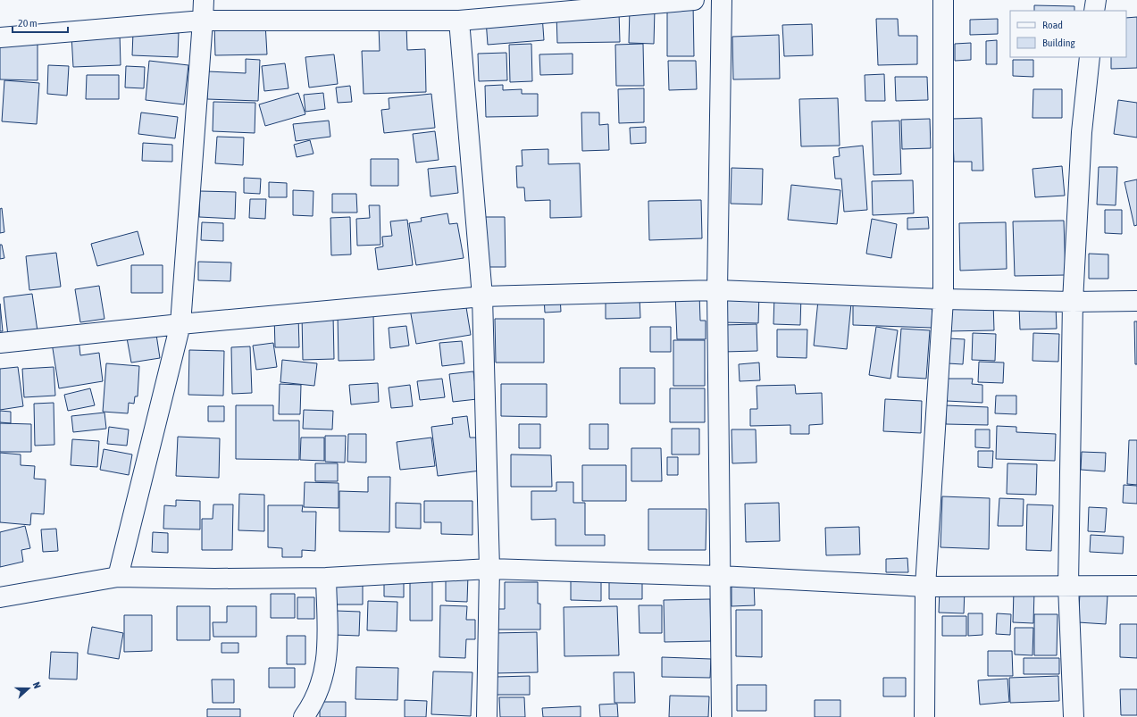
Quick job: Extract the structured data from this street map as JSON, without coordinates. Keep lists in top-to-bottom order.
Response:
{
  "legend": ["Road", "Building"],
  "scale_bar": "20 m",
  "north": "right"
}
